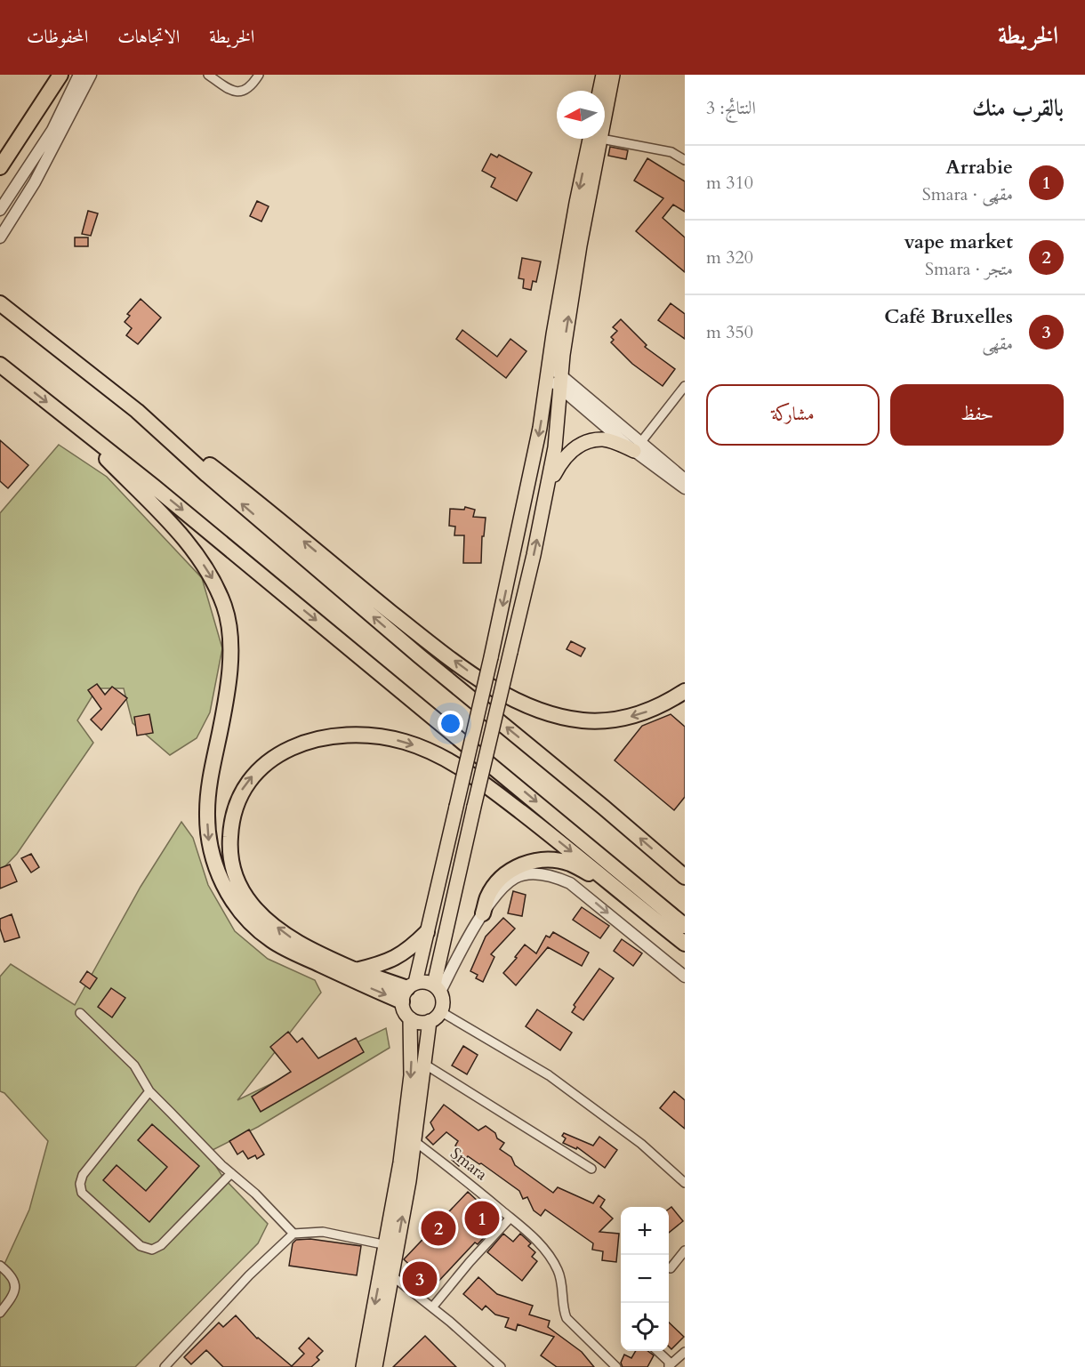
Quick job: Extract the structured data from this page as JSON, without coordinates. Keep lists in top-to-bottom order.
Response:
{
  "streets": {
    "street": ["Smara"]
  },
  "north": "left",
  "page": {
    "header": "الخريطة",
    "nav": ["الخريطة", "الاتجاهات", "المحفوظات"],
    "heading": ["بالقرب منك", "النتائج: 3"],
    "list": [
      {
        "mark": "1",
        "name": "Arrabie",
        "note": "مقهى · Smara",
        "value": "310 m"
      },
      {
        "mark": "2",
        "name": "vape market",
        "note": "متجر · Smara",
        "value": "320 m"
      },
      {
        "mark": "3",
        "name": "Café Bruxelles",
        "note": "مقهى",
        "value": "350 m"
      }
    ],
    "buttons": ["حفظ", "مشاركة"],
    "pins": ["1", "2", "3"],
    "map_buttons": ["+", "−"]
  }
}
